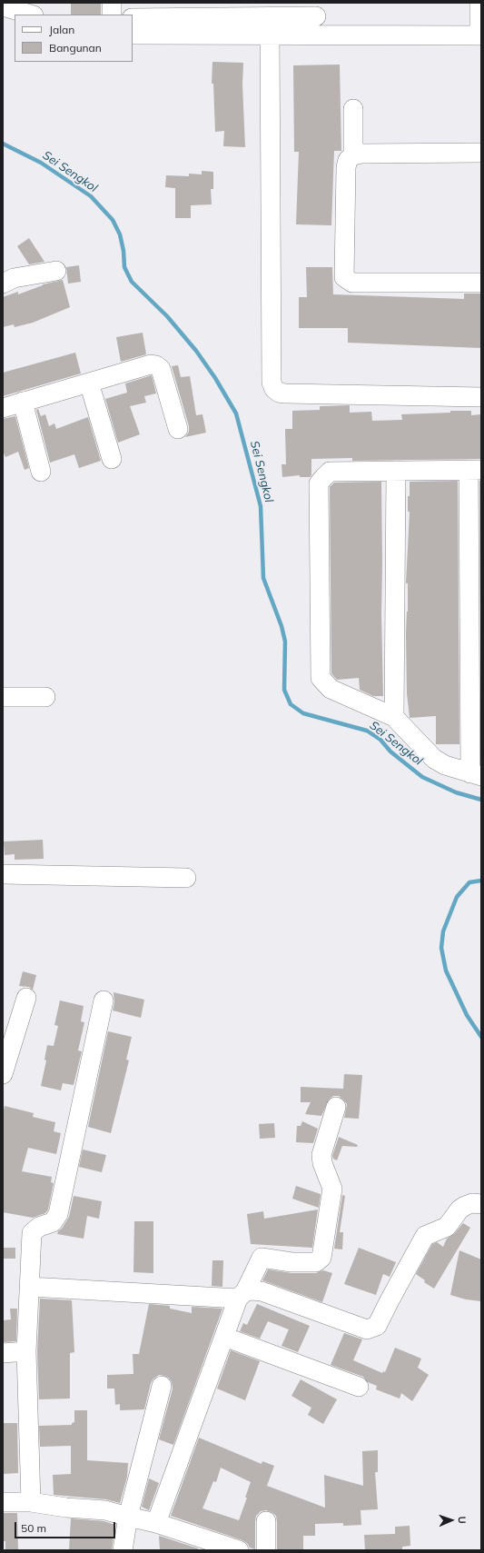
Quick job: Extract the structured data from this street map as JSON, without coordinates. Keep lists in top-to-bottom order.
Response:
{
  "water": ["Sei Sengkol"],
  "legend": ["Jalan", "Bangunan"],
  "scale_bar": "50 m",
  "north": "right"
}
